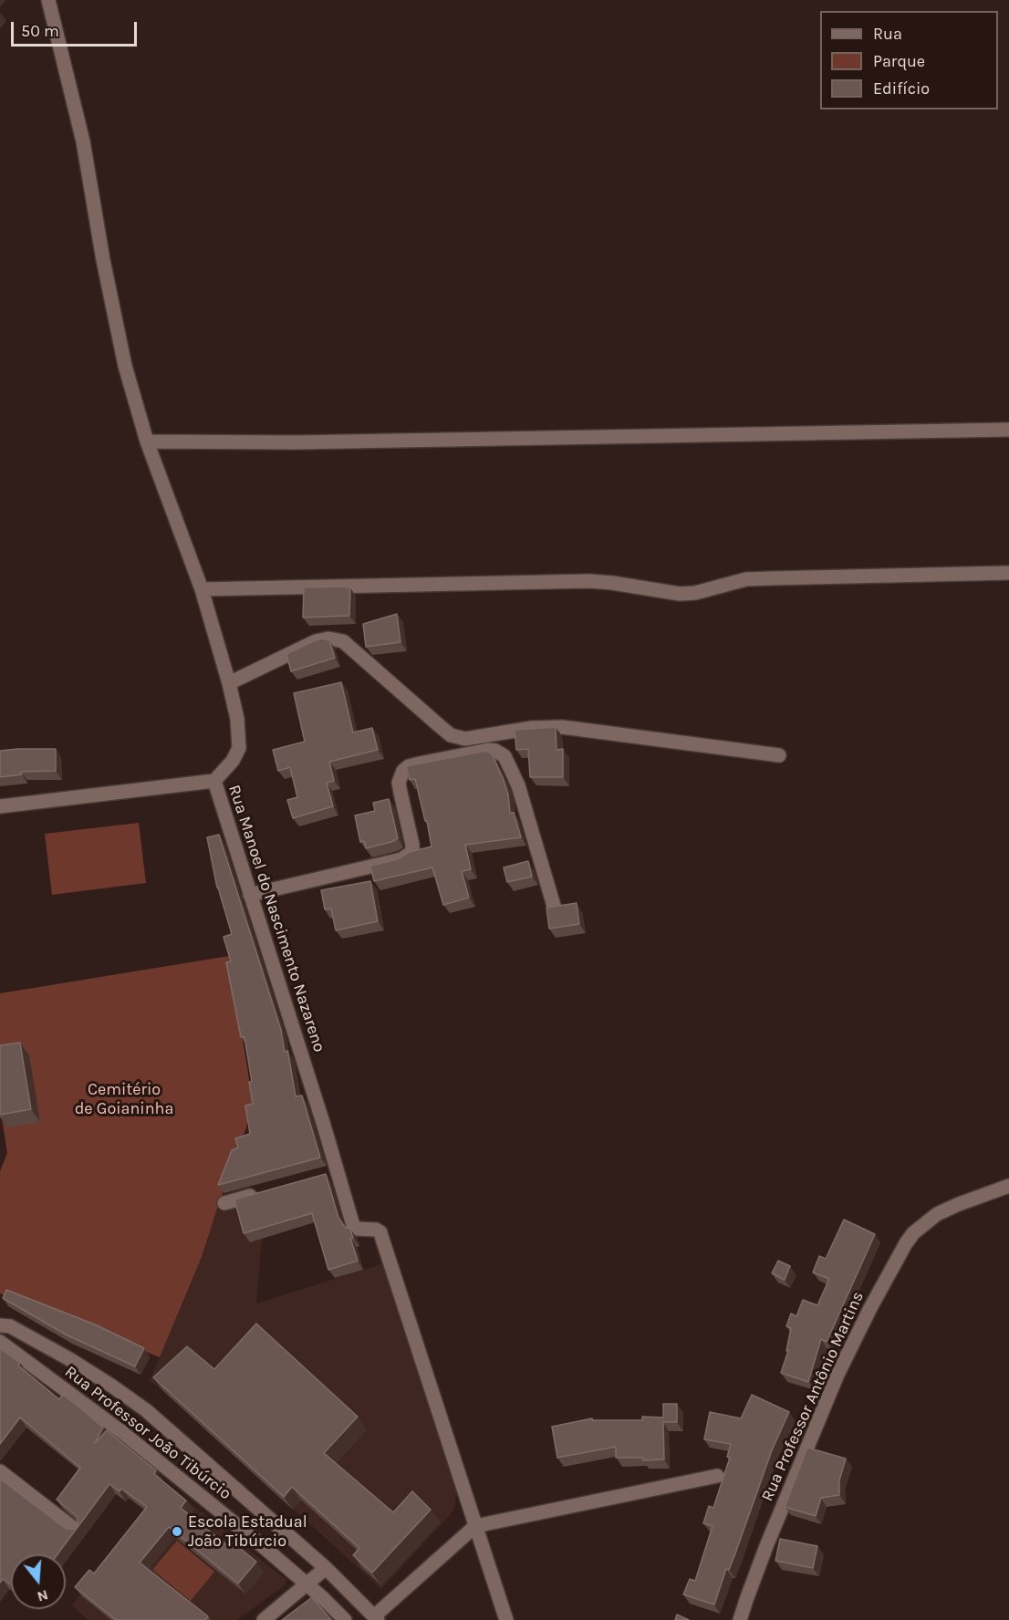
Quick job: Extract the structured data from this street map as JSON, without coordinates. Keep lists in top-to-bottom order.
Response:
{
  "streets": {
    "street": ["Rua Manoel do Nascimento Nazareno", "Rua Professor Antônio Martins", "Rua Professor João Tibúrcio"]
  },
  "parks": ["Cemitério de Goianinha"],
  "places": ["Escola Estadual João Tibúrcio"],
  "legend": ["Rua", "Parque", "Edifício"],
  "scale_bar": "50 m",
  "north": "bottom"
}
